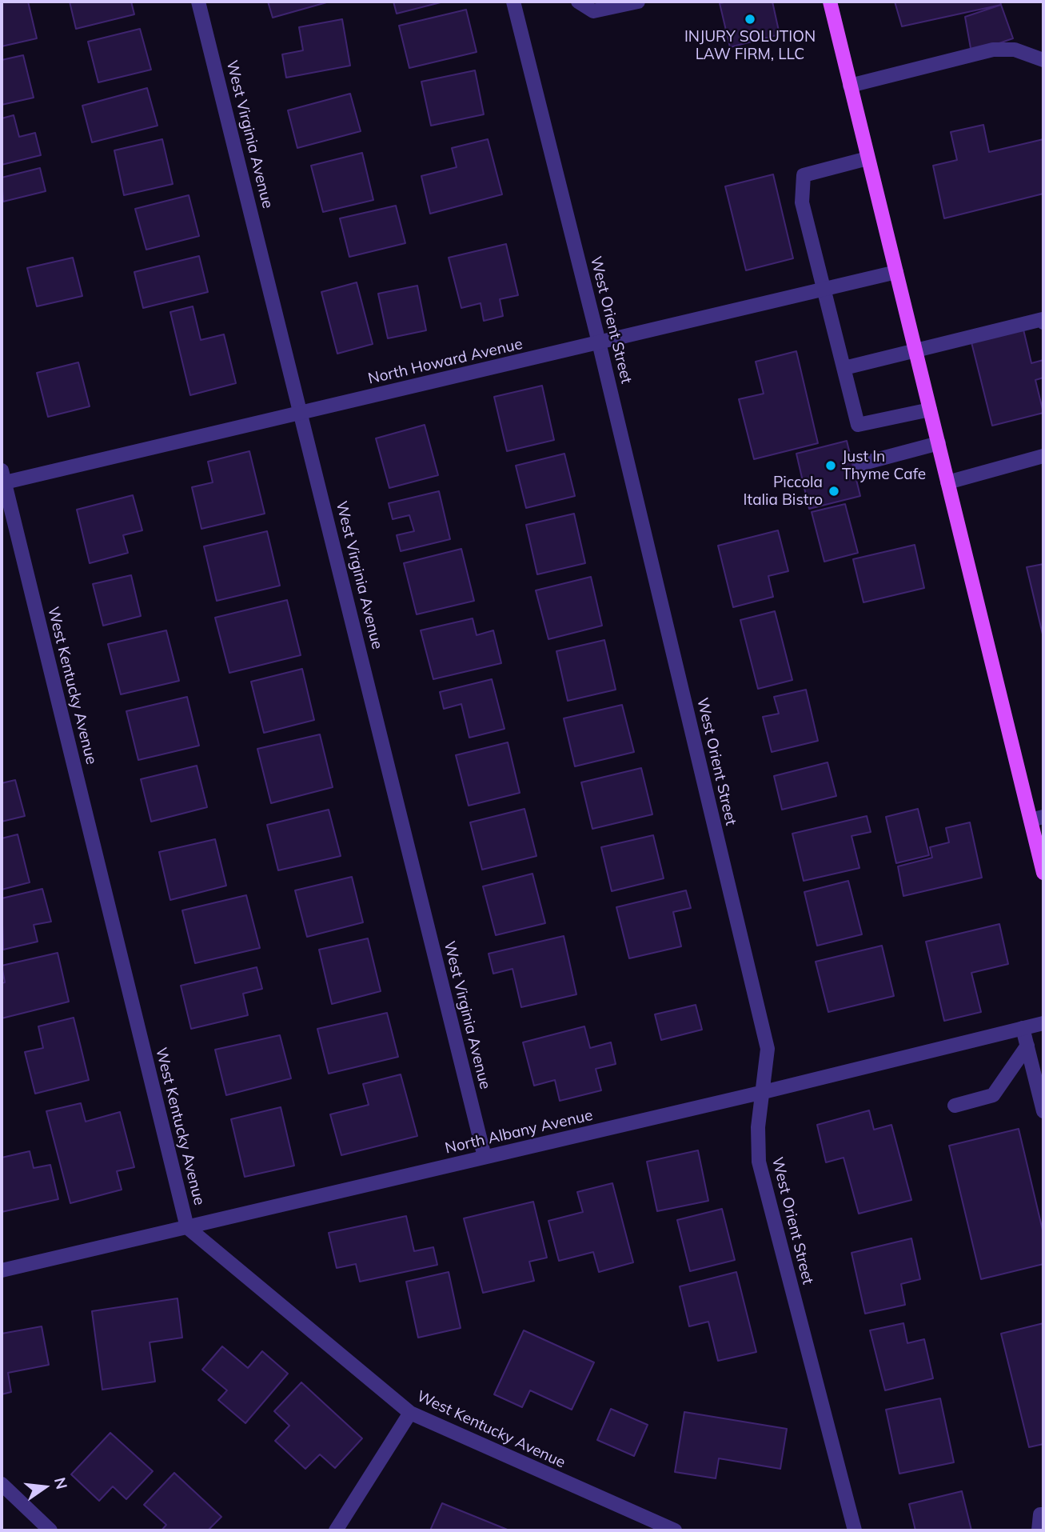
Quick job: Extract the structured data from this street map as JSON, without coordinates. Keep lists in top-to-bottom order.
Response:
{
  "streets": {
    "street": [
      "West Virginia Avenue",
      "West Orient Street",
      "North Howard Avenue",
      "West Kentucky Avenue",
      "North Albany Avenue"
    ]
  },
  "crossings": [
    ["West Virginia Avenue", "North Howard Avenue"],
    ["West Virginia Avenue", "North Albany Avenue"],
    ["West Orient Street", "North Howard Avenue"],
    ["West Orient Street", "North Albany Avenue"],
    ["North Howard Avenue", "West Kentucky Avenue"],
    ["West Kentucky Avenue", "North Albany Avenue"]
  ],
  "places": ["INJURY SOLUTION LAW FIRM, LLC", "Just In Thyme Cafe", "Piccola Italia Bistro"],
  "north": "right"
}
